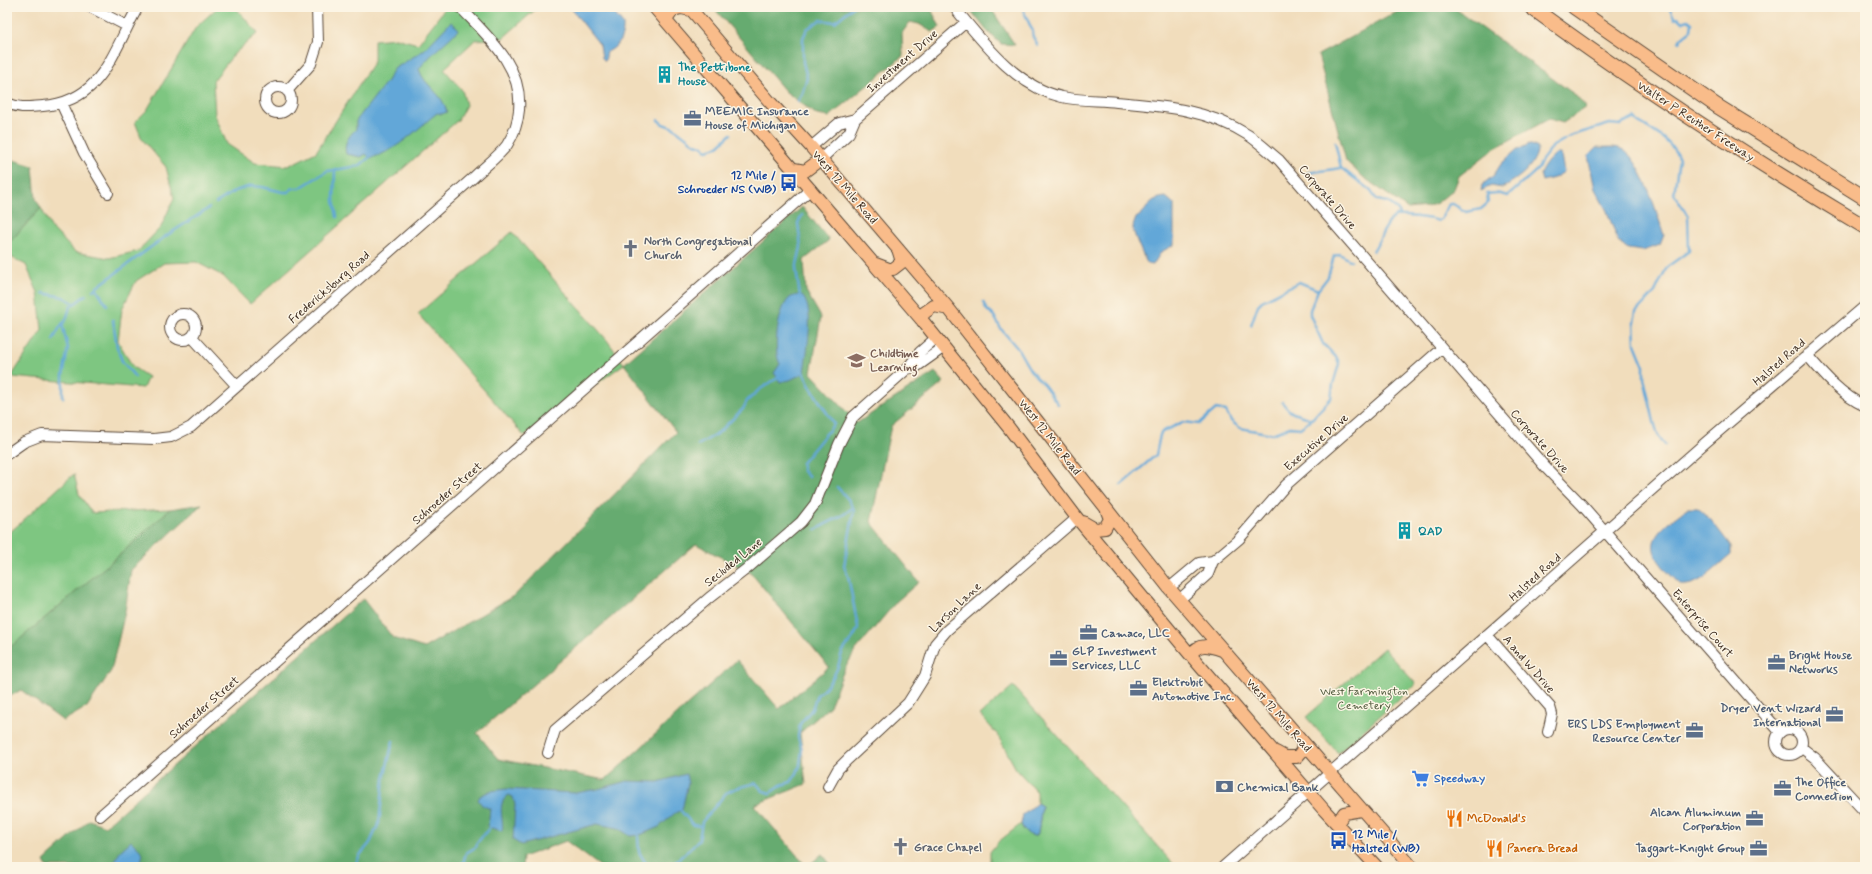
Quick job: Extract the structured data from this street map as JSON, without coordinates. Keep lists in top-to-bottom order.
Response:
{
  "streets": {
    "highway": ["Walter P Reuther Freeway"],
    "main road": ["West 12 Mile Road"],
    "street": [
      "Investment Drive",
      "Corporate Drive",
      "Fredericksburg Road",
      "Halsted Road",
      "Executive Drive",
      "Schroeder Street",
      "Secluded Lane",
      "Larson Lane",
      "Enterprise Court",
      "A and W Drive"
    ]
  },
  "crossings": [
    ["Investment Drive", "West 12 Mile Road"],
    ["Investment Drive", "Corporate Drive"],
    ["West 12 Mile Road", "Halsted Road"],
    ["West 12 Mile Road", "Executive Drive"],
    ["Corporate Drive", "Halsted Road"],
    ["Corporate Drive", "Executive Drive"],
    ["Corporate Drive", "Enterprise Court"],
    ["Halsted Road", "Enterprise Court"],
    ["Halsted Road", "A and W Drive"]
  ],
  "parks": ["West Farmington Cemetery"],
  "places": {
    "building": ["The Pettibone House", "QAD"],
    "office": [
      "MEEMIC Insurance House of Michigan",
      "Camaco, LLC",
      "GLP Investment Services, LLC",
      "Bright House Networks",
      "Elektrobit Automotive Inc.",
      "Dryer Vent Wizard International",
      "ERS LDS Employment Resource Center",
      "The Office Connection",
      "Alcan Aluminum Corporation",
      "Taggart-Knight Group"
    ],
    "bus stop": ["12 Mile / Schroeder NS (WB)", "12 Mile / Halsted (WB)"],
    "church": ["North Congregational Church", "Grace Chapel"],
    "school or university": ["Childtime Learning"],
    "supermarket": ["Speedway"],
    "bank": ["Chemical Bank"],
    "restaurant": ["McDonald's", "Panera Bread"]
  }
}
